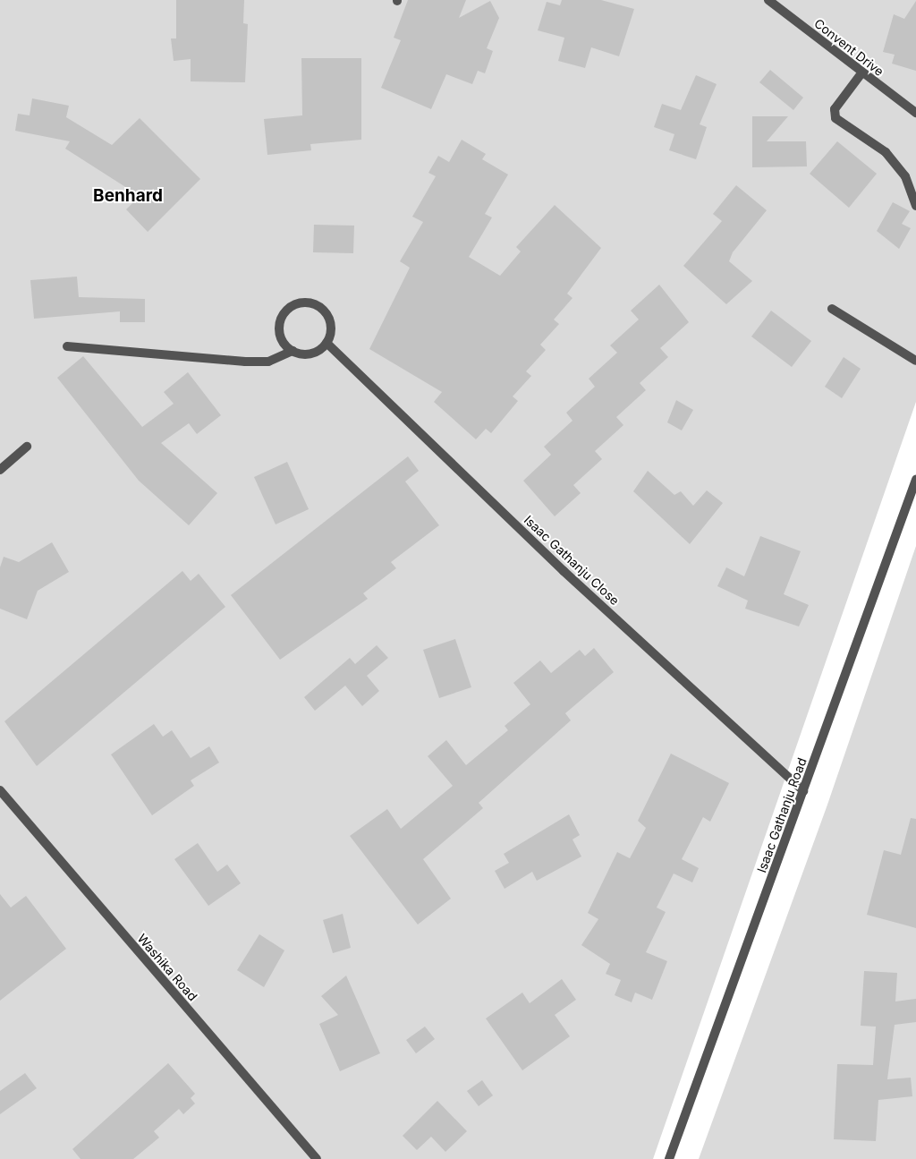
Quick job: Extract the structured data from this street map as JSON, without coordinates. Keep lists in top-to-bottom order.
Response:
{
  "streets": {
    "street": [
      "Convent Drive",
      "Isaac Gathanju Close",
      "Isaac Gathanju Road",
      "Washika Road"
    ]
  },
  "crossings": [
    ["Isaac Gathanju Close", "Isaac Gathanju Road"]
  ],
  "districts": ["Benhard"]
}
